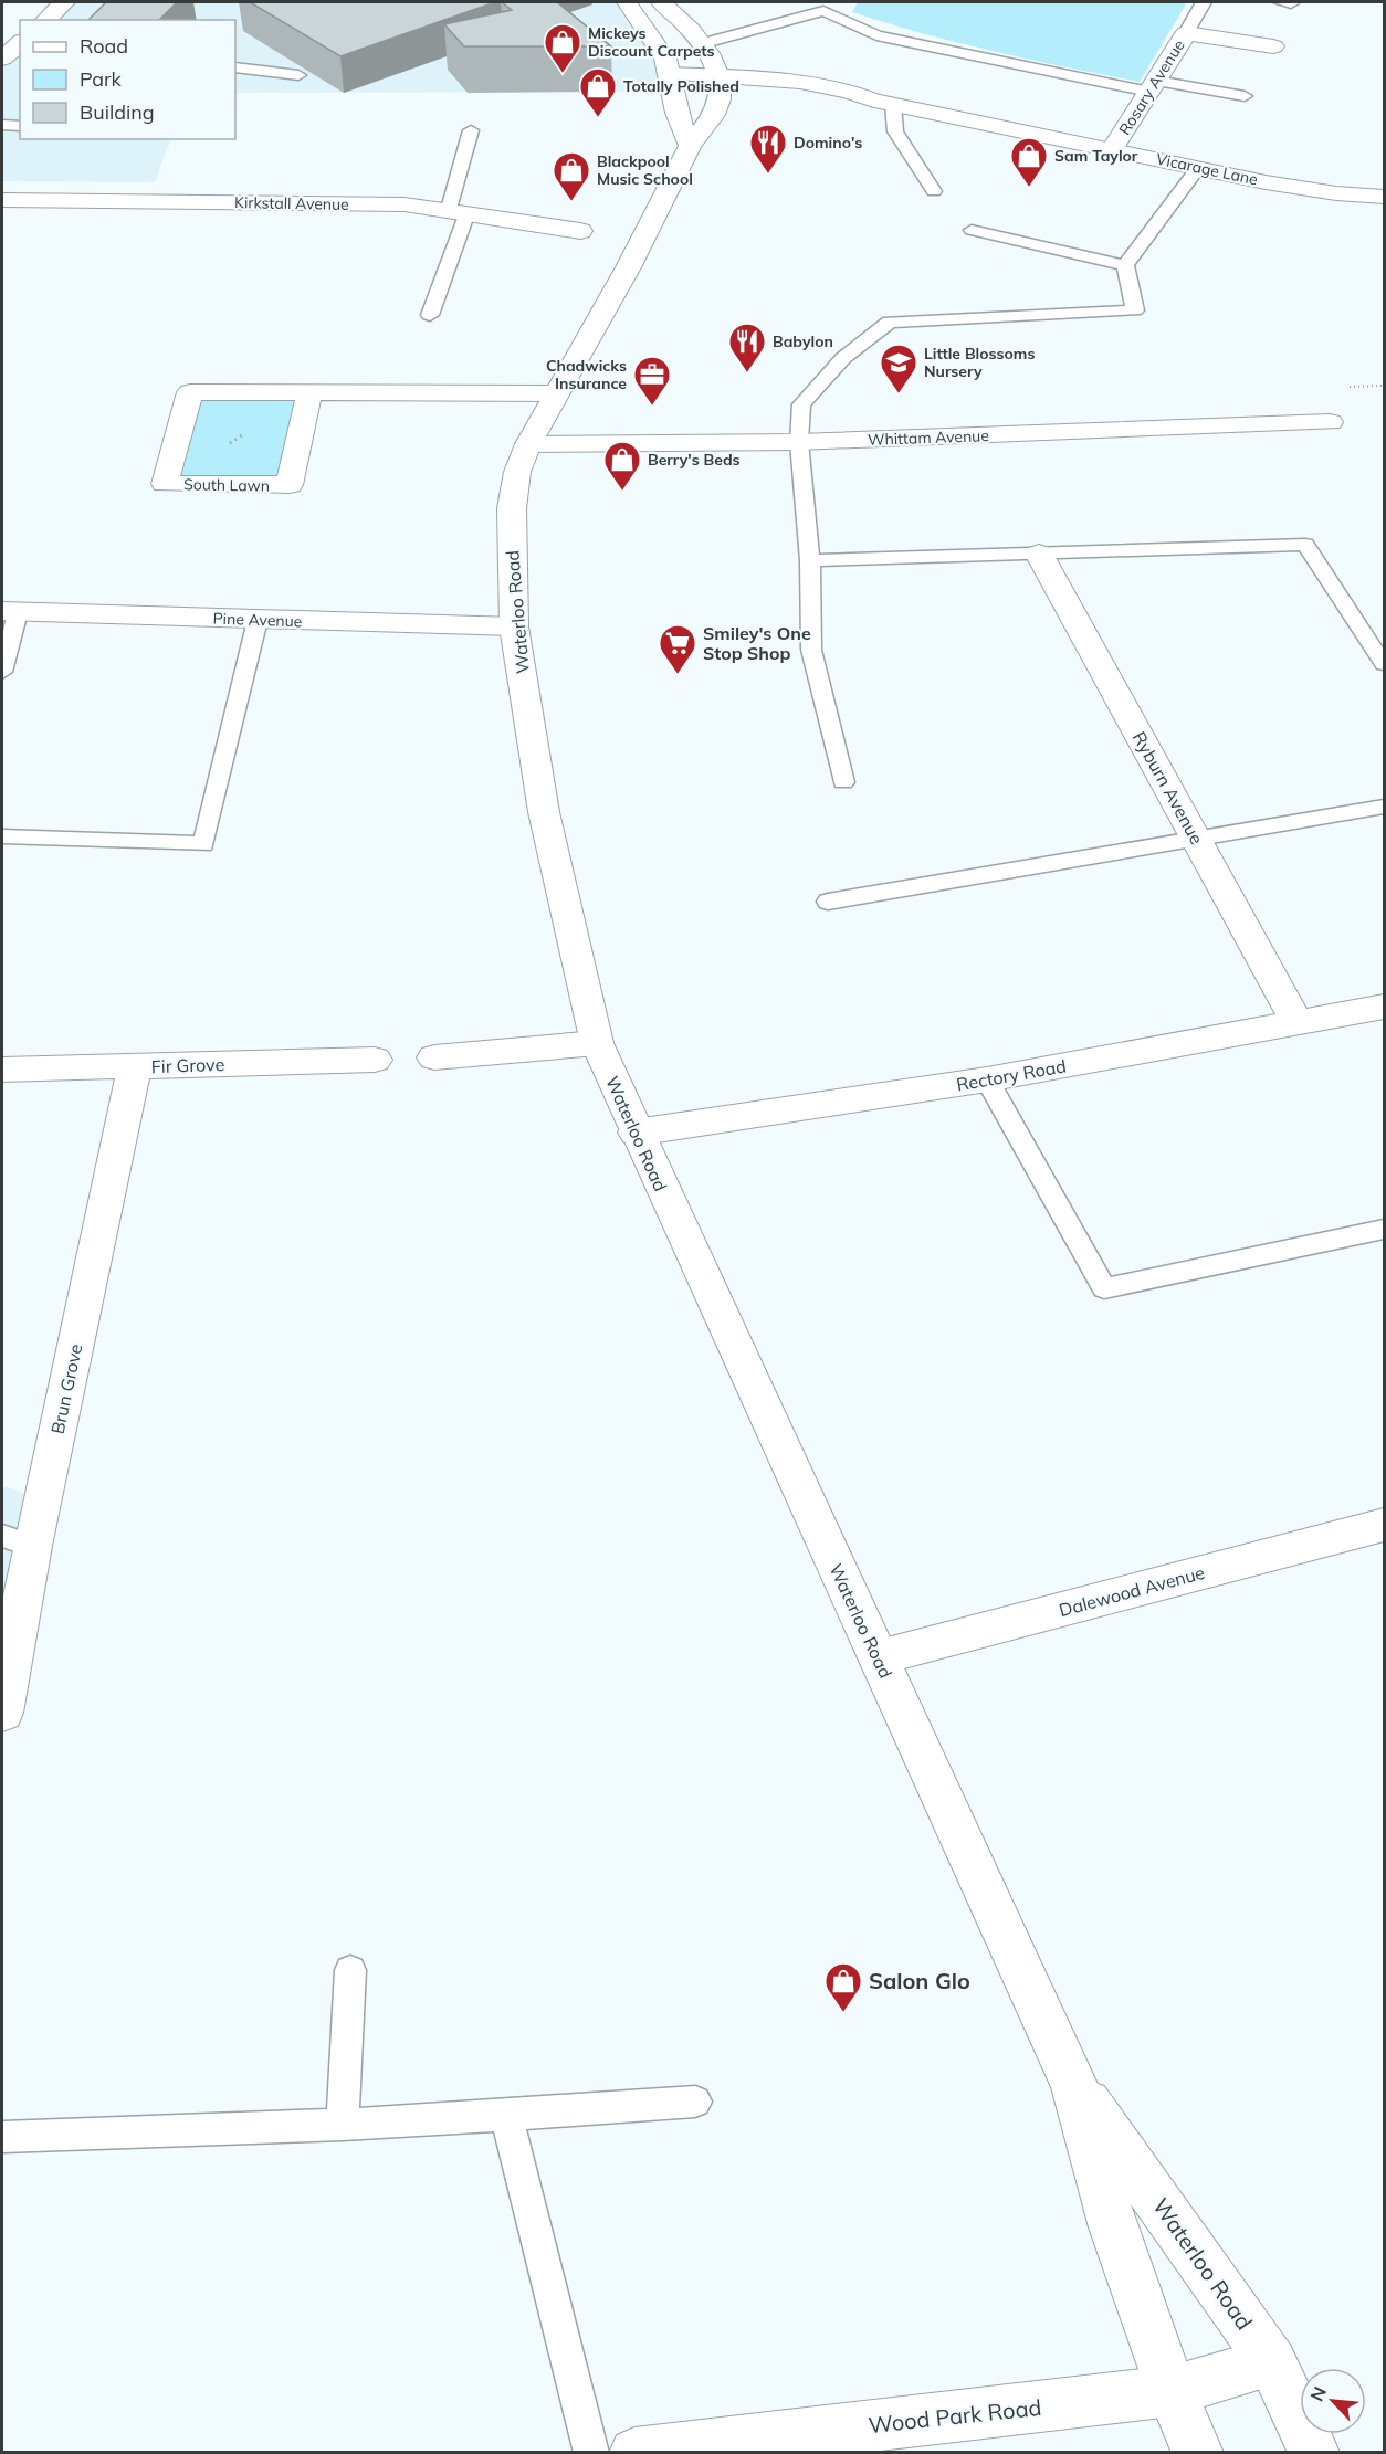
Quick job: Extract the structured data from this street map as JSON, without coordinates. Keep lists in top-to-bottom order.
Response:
{
  "streets": {
    "main road": [
      "Rosary Avenue",
      "Vicarage Lane",
      "Kirkstall Avenue",
      "Whittam Avenue",
      "South Lawn",
      "Waterloo Road",
      "Pine Avenue",
      "Ryburn Avenue",
      "Fir Grove",
      "Rectory Road",
      "Brun Grove",
      "Dalewood Avenue",
      "Wood Park Road"
    ]
  },
  "crossings": [
    ["Rosary Avenue", "Vicarage Lane"],
    ["Vicarage Lane", "Waterloo Road"],
    ["Whittam Avenue", "Waterloo Road"],
    ["South Lawn", "Waterloo Road"],
    ["Waterloo Road", "Pine Avenue"],
    ["Waterloo Road", "Rectory Road"],
    ["Waterloo Road", "Dalewood Avenue"],
    ["Waterloo Road", "Wood Park Road"],
    ["Ryburn Avenue", "Rectory Road"],
    ["Fir Grove", "Brun Grove"]
  ],
  "places": {
    "shop": [
      "Mickeys Discount Carpets",
      "Totally Polished",
      "Sam Taylor",
      "Blackpool Music School",
      "Berry's Beds",
      "Salon Glo"
    ],
    "restaurant": ["Domino's", "Babylon"],
    "school or university": ["Little Blossoms Nursery"],
    "office": ["Chadwicks Insurance"],
    "supermarket": ["Smiley's One Stop Shop"]
  },
  "legend": ["Road", "Park", "Building"],
  "north": "top left"
}
